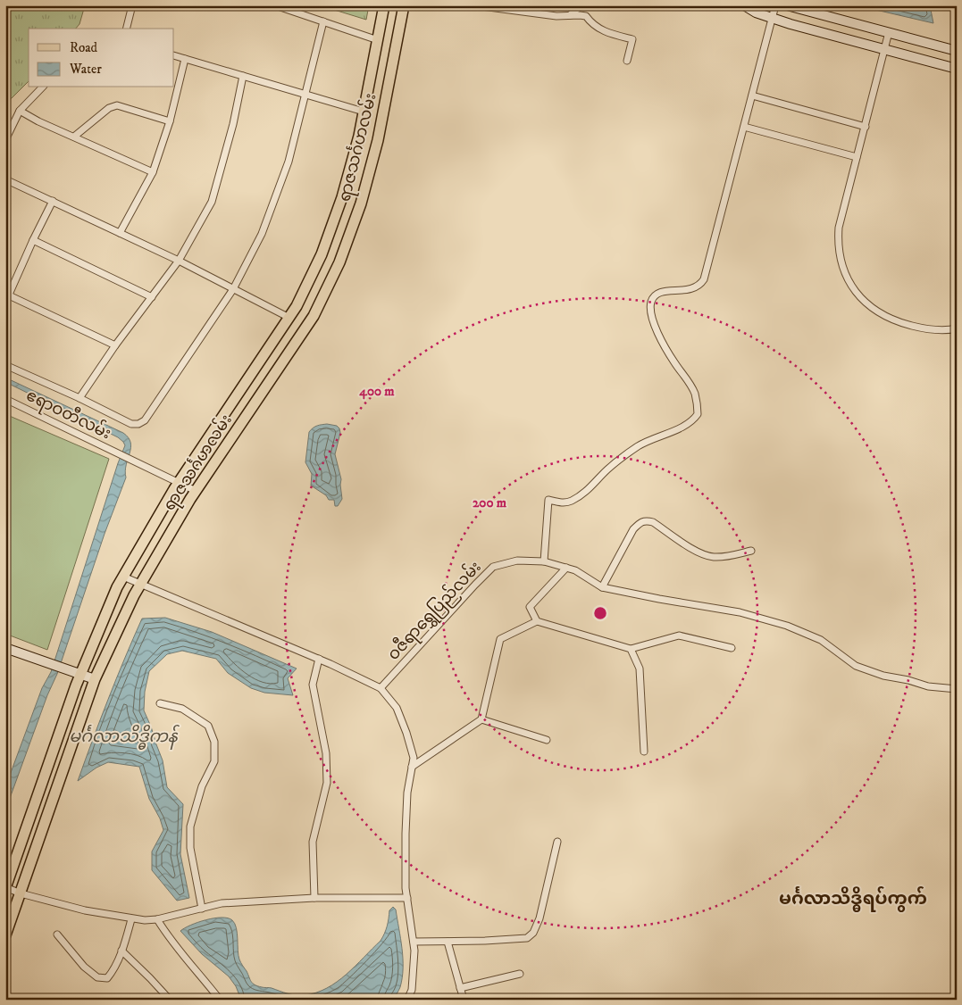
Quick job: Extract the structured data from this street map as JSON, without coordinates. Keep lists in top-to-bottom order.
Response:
{
  "streets": {
    "main road": ["ရာဇသင်္ဂဟလမ်း"],
    "street": ["ဧရာဝတီလမ်း", "ဝဇီရာရွှေပြည်လမ်း"]
  },
  "crossings": [
    ["ရာဇသင်္ဂဟလမ်း", "ဧရာဝတီလမ်း"]
  ],
  "districts": ["မင်္ဂလာသိဒ္ဓိရပ်ကွက်"],
  "water": ["မင်္ဂလာသိဒ္ဓိကန်"],
  "legend": ["Road", "Water"],
  "rings": ["400 m", "200 m"]
}
